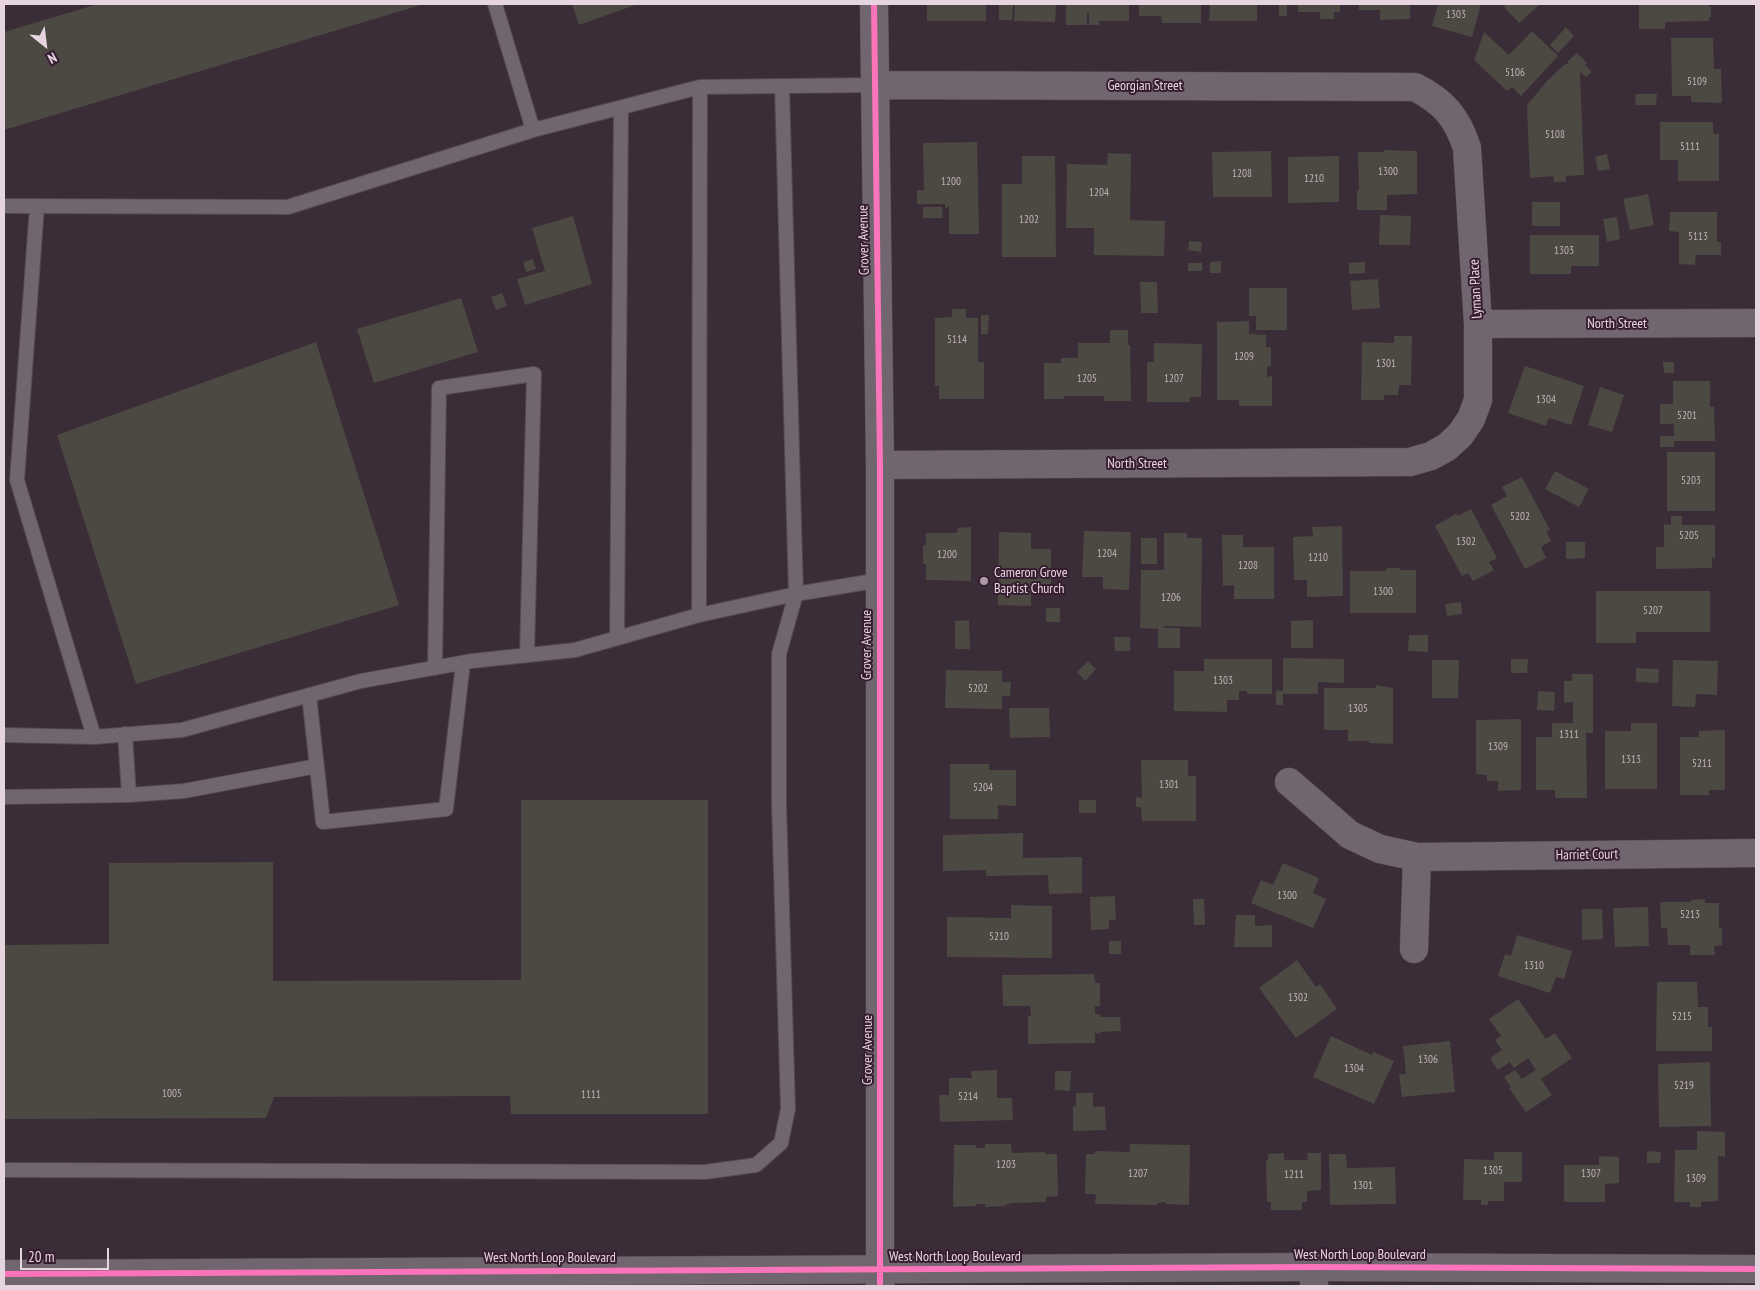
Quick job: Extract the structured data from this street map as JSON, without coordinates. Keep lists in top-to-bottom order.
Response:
{
  "streets": {
    "street": [
      "Georgian Street",
      "Grover Avenue",
      "Lyman Place",
      "North Street",
      "Harriet Court",
      "West North Loop Boulevard"
    ]
  },
  "crossings": [
    ["Georgian Street", "Grover Avenue"],
    ["Georgian Street", "Lyman Place"],
    ["Grover Avenue", "North Street"],
    ["Grover Avenue", "West North Loop Boulevard"],
    ["Lyman Place", "North Street"]
  ],
  "places": ["Cameron Grove Baptist Church"],
  "house_numbers": [
    "1303",
    "5106",
    "5109",
    "5108",
    "5111",
    "1300",
    "1208",
    "1210",
    "1200",
    "1204",
    "1202",
    "5113",
    "1303",
    "5114",
    "1209",
    "1301",
    "1205",
    "1207",
    "1304",
    "5201",
    "5203",
    "5202",
    "5205",
    "1302",
    "1204",
    "1200",
    "1210",
    "1208",
    "1300",
    "1206",
    "5207",
    "1303",
    "5202",
    "1305",
    "1311",
    "1309",
    "1313",
    "5211",
    "1301",
    "5204",
    "1300",
    "5213",
    "5210",
    "1310",
    "1302",
    "5215",
    "1306",
    "1304",
    "5219",
    "1005",
    "1111",
    "5214",
    "1203",
    "1305",
    "1207",
    "1307",
    "1211",
    "1309",
    "1301"
  ],
  "scale_bar": "20 m",
  "north": "bottom right"
}
